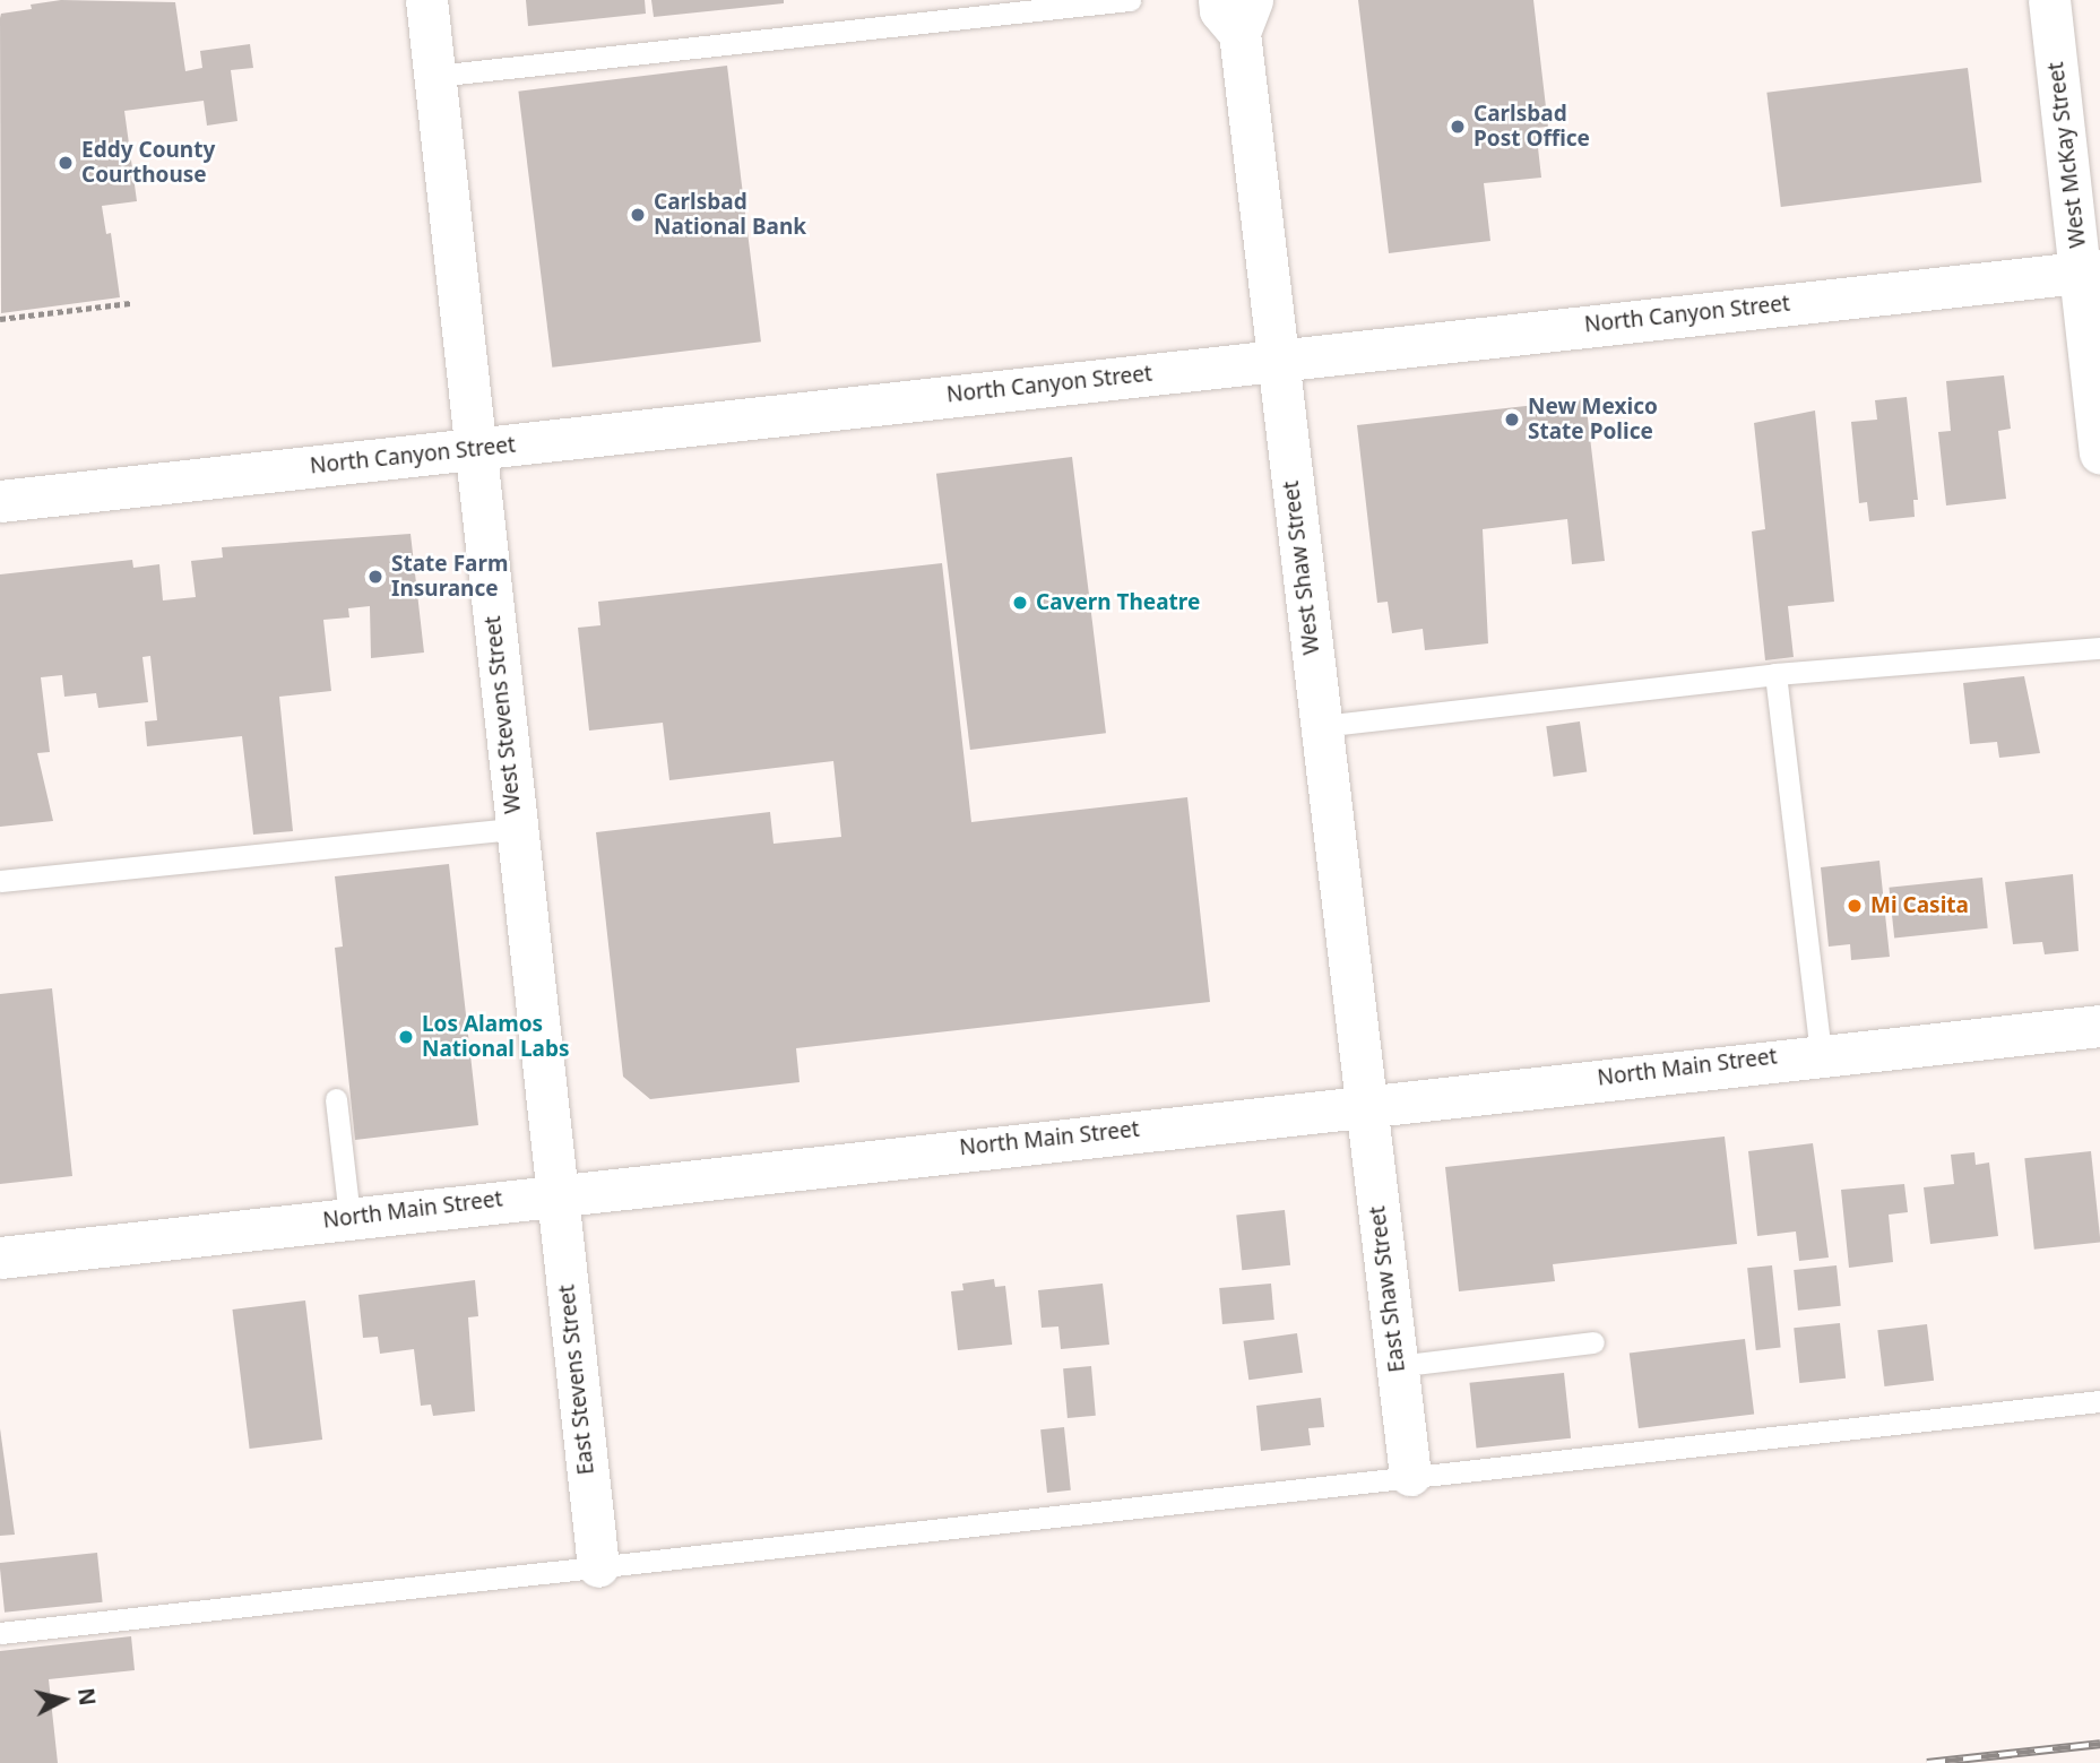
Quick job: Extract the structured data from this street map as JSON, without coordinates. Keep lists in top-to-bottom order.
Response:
{
  "streets": {
    "street": [
      "West McKay Street",
      "North Canyon Street",
      "West Shaw Street",
      "West Stevens Street",
      "North Main Street",
      "East Shaw Street",
      "East Stevens Street"
    ]
  },
  "crossings": [
    ["West McKay Street", "North Canyon Street"],
    ["North Canyon Street", "West Shaw Street"],
    ["North Canyon Street", "West Stevens Street"],
    ["West Shaw Street", "North Main Street"],
    ["West Shaw Street", "East Shaw Street"],
    ["West Stevens Street", "North Main Street"],
    ["West Stevens Street", "East Stevens Street"],
    ["North Main Street", "East Shaw Street"],
    ["North Main Street", "East Stevens Street"]
  ],
  "places": [
    "Carlsbad Post Office",
    "Eddy County Courthouse",
    "Carlsbad National Bank",
    "New Mexico State Police",
    "State Farm Insurance",
    "Cavern Theatre",
    "Mi Casita",
    "Los Alamos National Labs"
  ],
  "north": "right"
}
